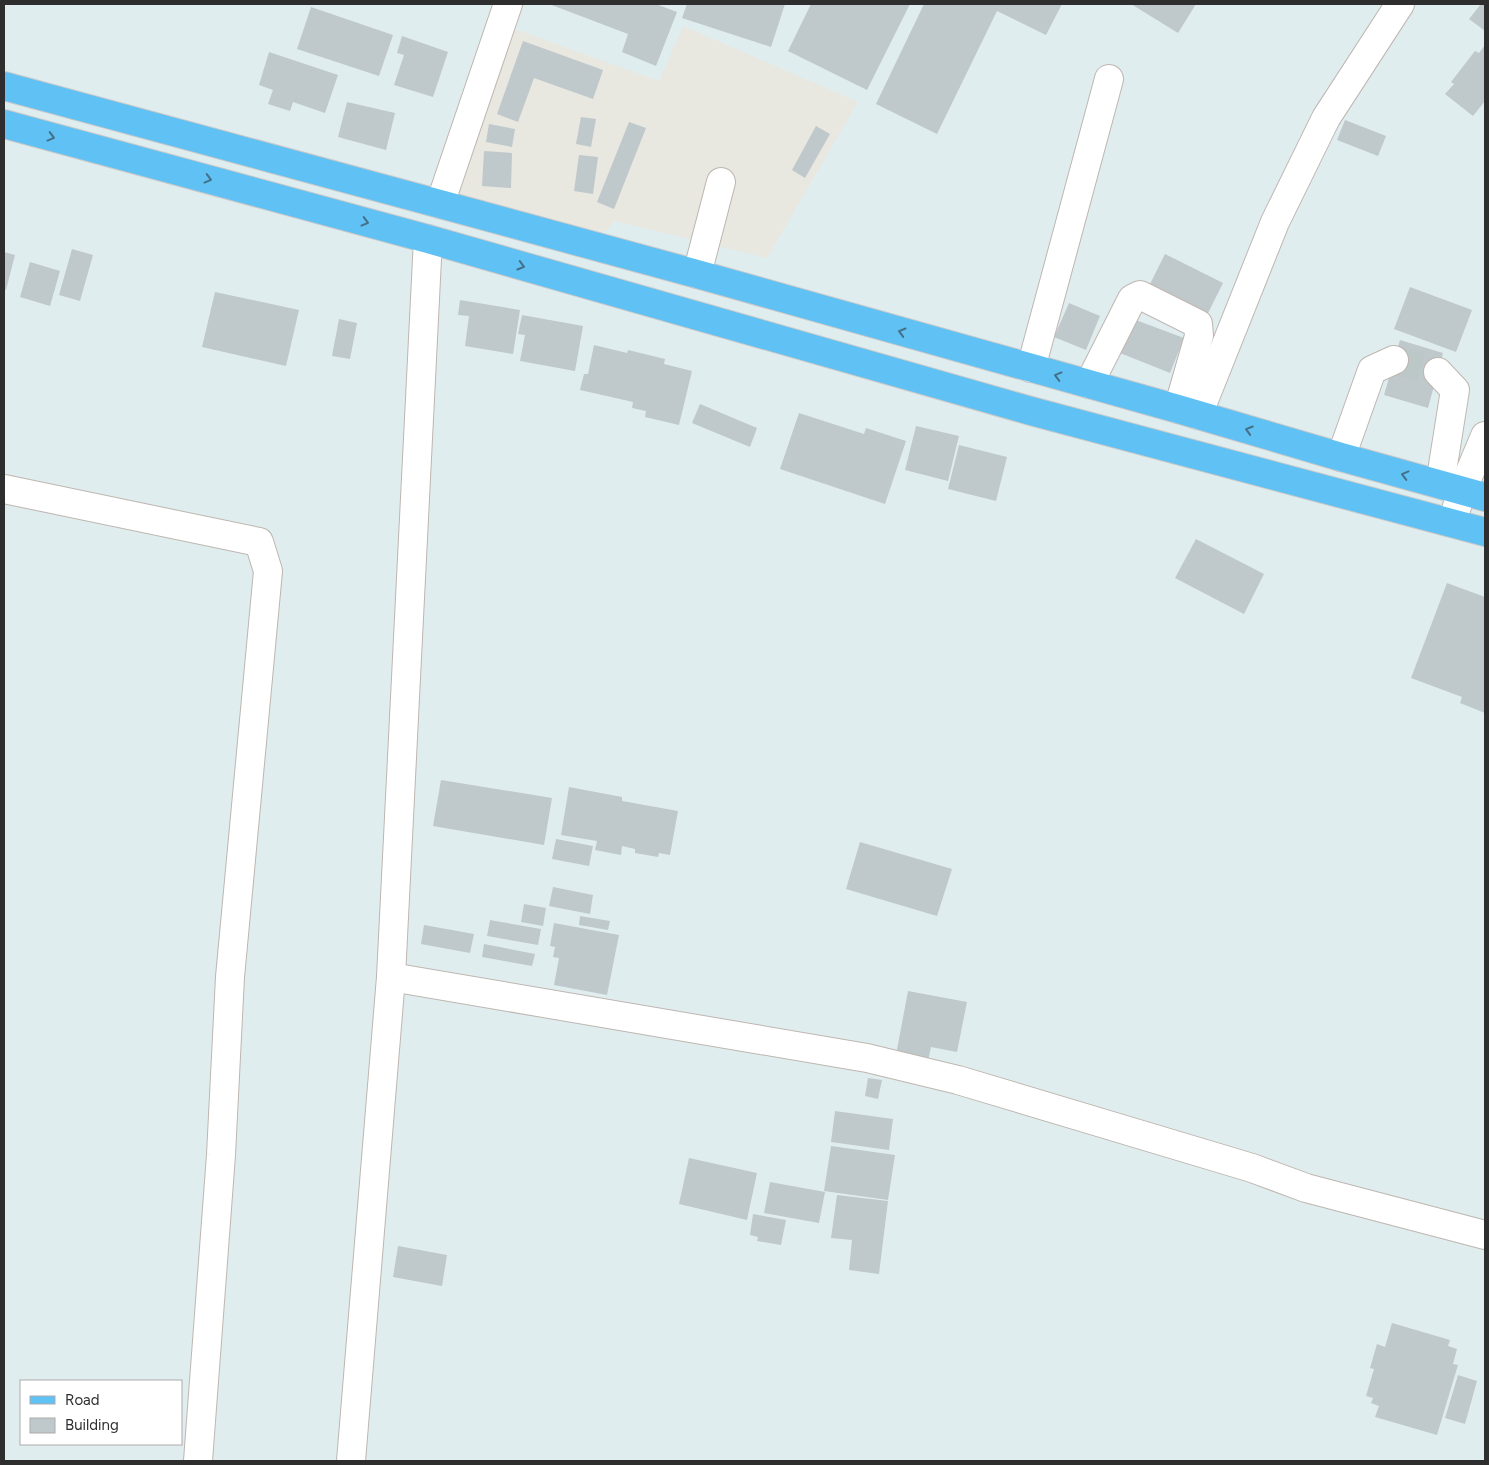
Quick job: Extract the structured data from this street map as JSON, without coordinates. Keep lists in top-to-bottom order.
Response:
{
  "legend": ["Road", "Building"]
}
